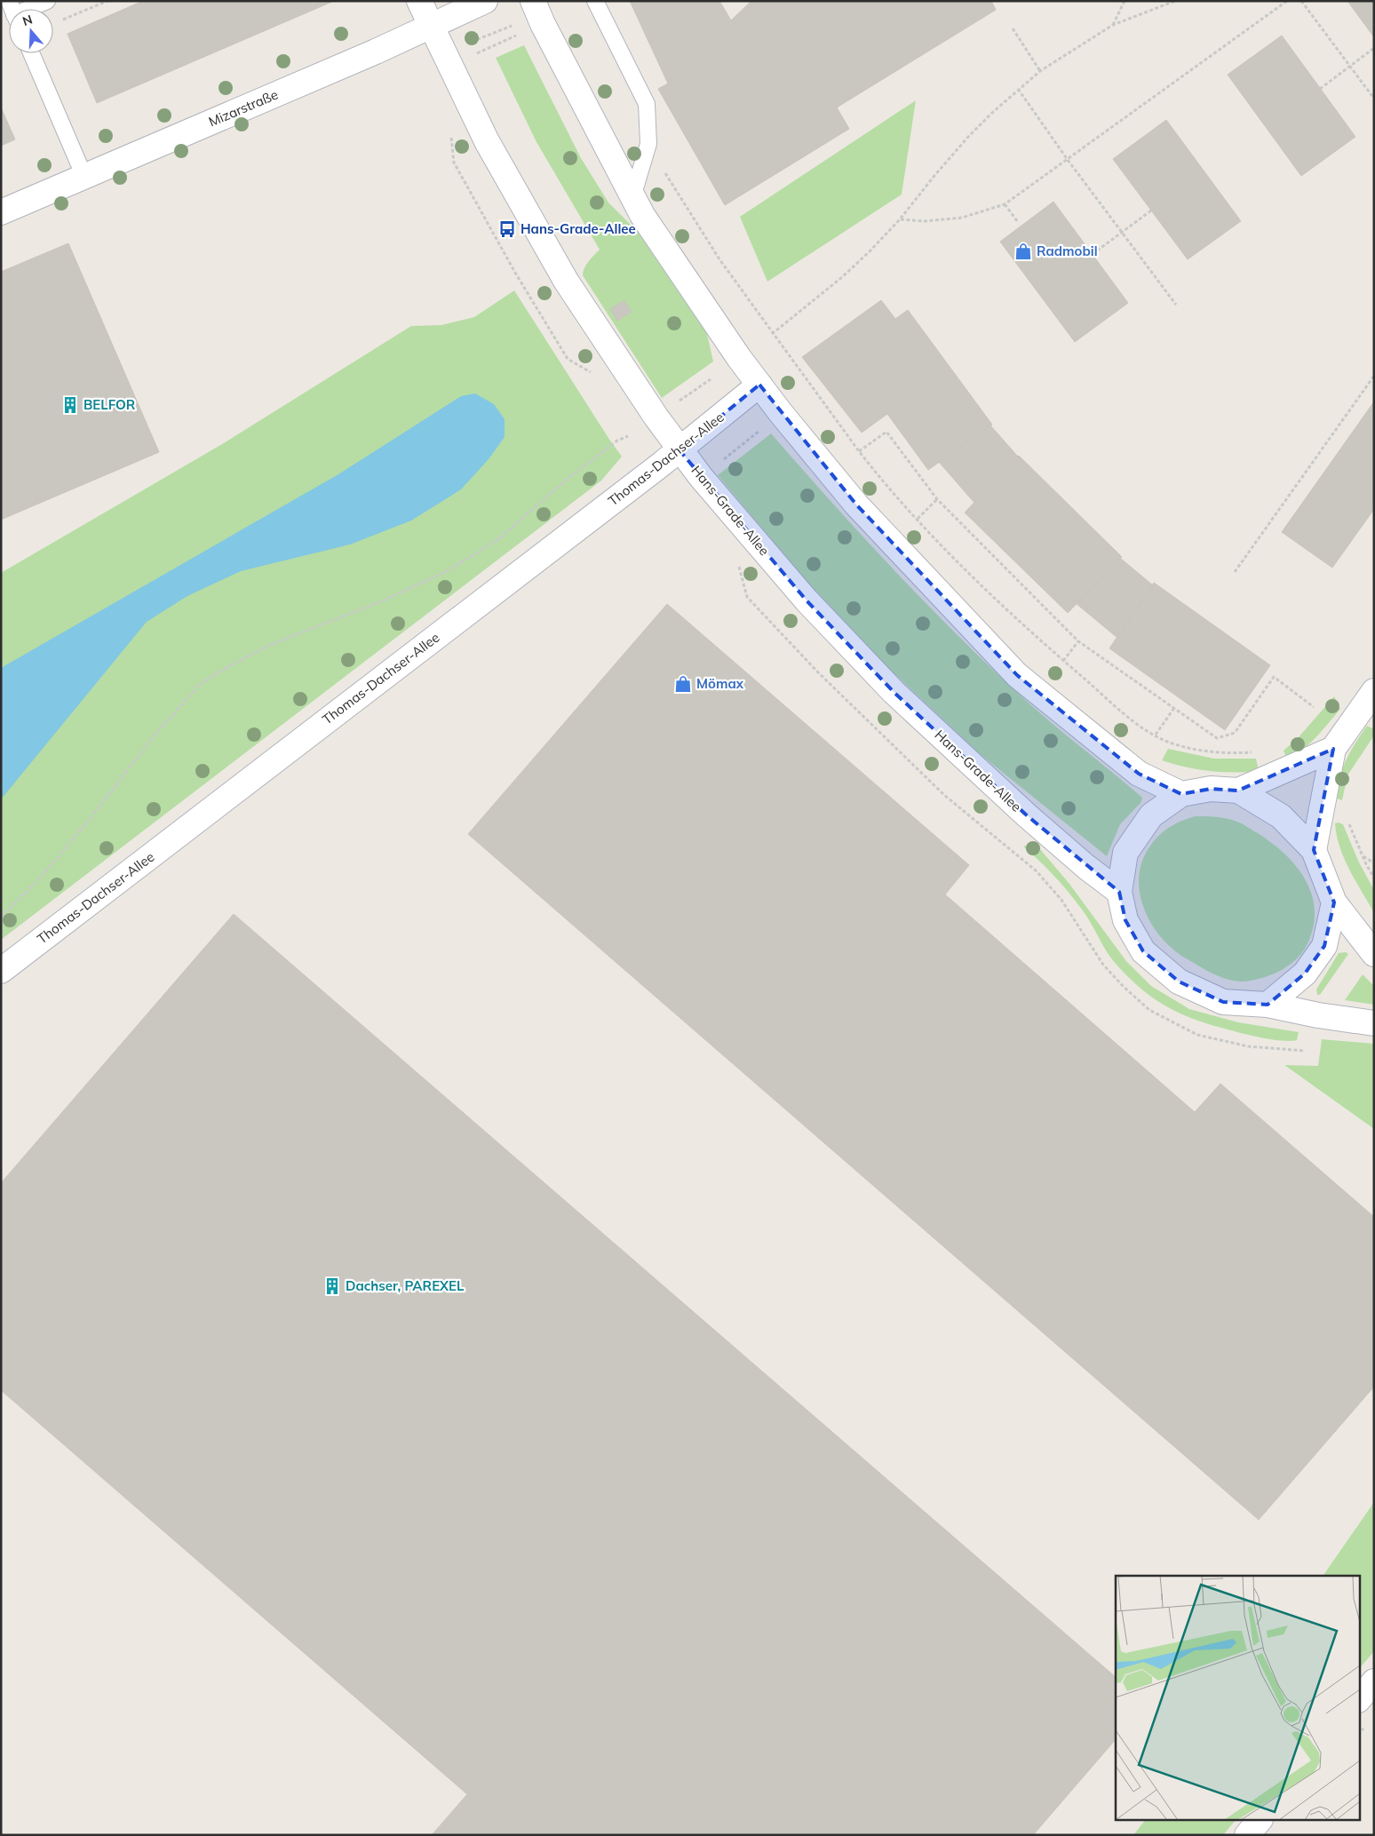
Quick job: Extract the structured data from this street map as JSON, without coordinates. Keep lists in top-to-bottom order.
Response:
{
  "streets": {
    "street": ["Mizarstraße", "Thomas-Dachser-Allee", "Hans-Grade-Allee"]
  },
  "crossings": [
    ["Mizarstraße", "Hans-Grade-Allee"],
    ["Thomas-Dachser-Allee", "Hans-Grade-Allee"]
  ],
  "places": {
    "bus stop": ["Hans-Grade-Allee"],
    "shop": ["Radmobil", "Mömax"],
    "building": ["BELFOR", "Dachser, PAREXEL"]
  },
  "north": "top"
}
